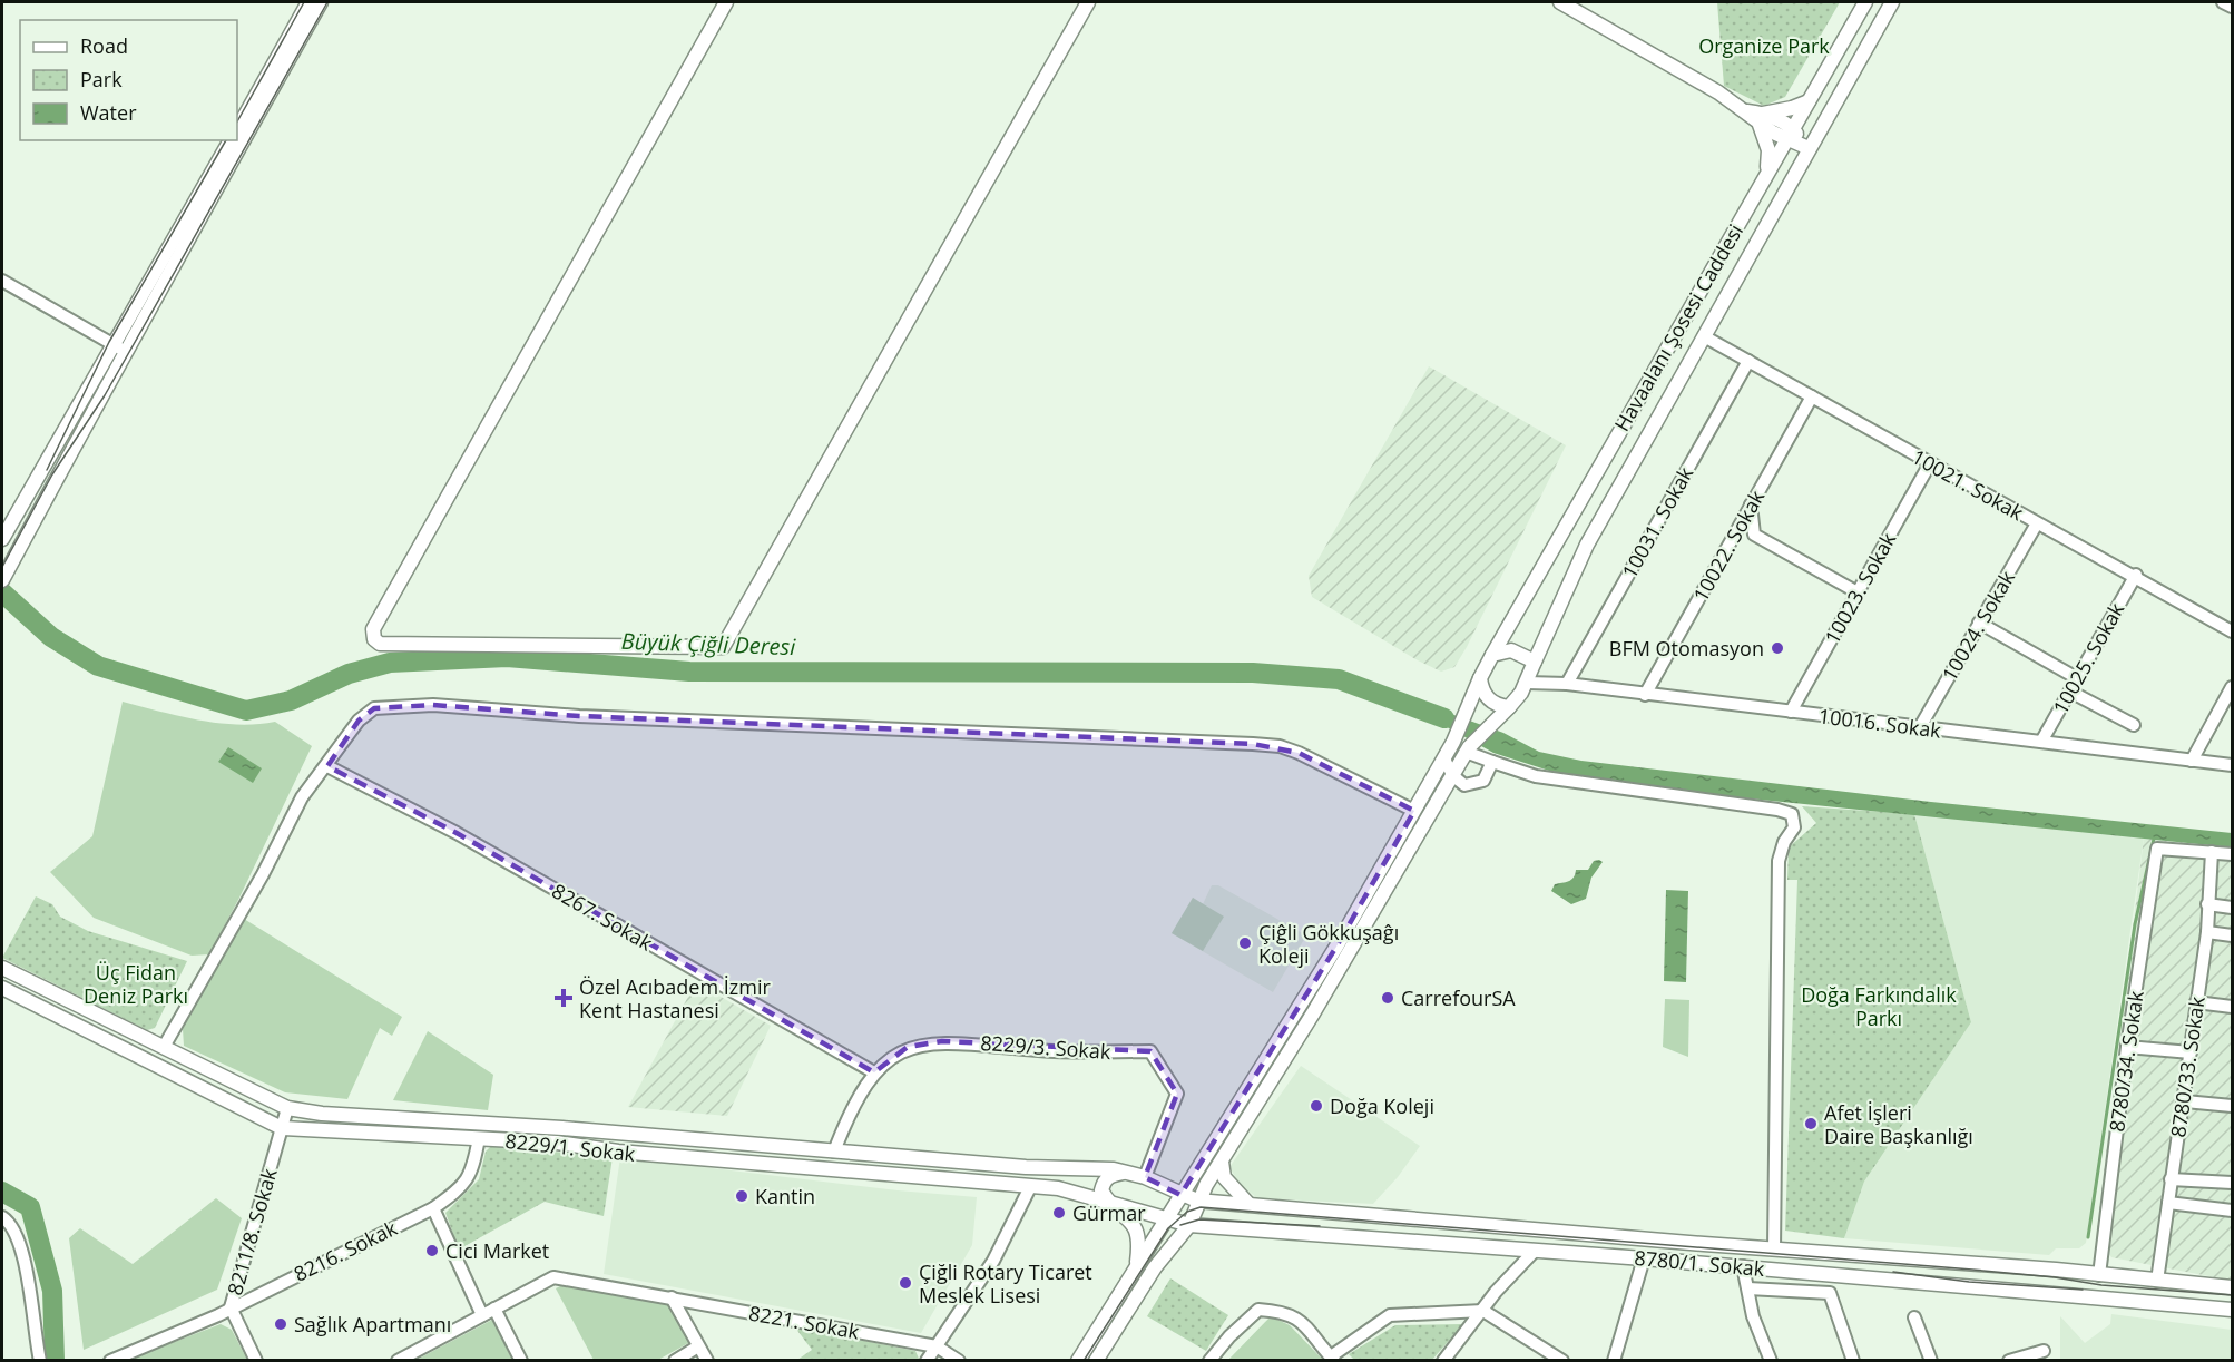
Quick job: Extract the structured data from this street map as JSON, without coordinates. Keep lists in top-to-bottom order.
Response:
{
  "streets": {
    "street": [
      "Havaalanı Şosesi Caddesi",
      "10021. Sokak",
      "10031. Sokak",
      "10022. Sokak",
      "10023. Sokak",
      "10024. Sokak",
      "10025. Sokak",
      "10016. Sokak",
      "8267. Sokak",
      "8229/3. Sokak",
      "8780/34. Sokak",
      "8780/33. Sokak",
      "8229/1. Sokak",
      "8211/8. Sokak",
      "8216. Sokak",
      "8780/1. Sokak",
      "8221. Sokak"
    ]
  },
  "crossings": [
    ["Havaalanı Şosesi Caddesi", "10021. Sokak"],
    ["Havaalanı Şosesi Caddesi", "10016. Sokak"],
    ["10021. Sokak", "10031. Sokak"],
    ["10021. Sokak", "10022. Sokak"],
    ["10021. Sokak", "10023. Sokak"],
    ["10021. Sokak", "10024. Sokak"],
    ["10021. Sokak", "10025. Sokak"],
    ["10031. Sokak", "10016. Sokak"],
    ["10022. Sokak", "10016. Sokak"],
    ["10023. Sokak", "10016. Sokak"],
    ["10024. Sokak", "10016. Sokak"],
    ["10025. Sokak", "10016. Sokak"],
    ["8267. Sokak", "8229/3. Sokak"],
    ["8229/3. Sokak", "8229/1. Sokak"],
    ["8780/34. Sokak", "8780/33. Sokak"],
    ["8780/34. Sokak", "8229/1. Sokak"],
    ["8229/1. Sokak", "8211/8. Sokak"],
    ["8229/1. Sokak", "8216. Sokak"],
    ["8229/1. Sokak", "8780/1. Sokak"],
    ["8211/8. Sokak", "8216. Sokak"]
  ],
  "water": ["Büyük Çiğli Deresi"],
  "parks": ["Organize Park", "Üç Fidan Deniz Parkı", "Doğa Farkındalık Parkı"],
  "places": {
    "other": [
      "BFM Otomasyon",
      "Çiĝli Gökkuşaĝı Koleji",
      "CarrefourSA",
      "Doğa Koleji",
      "Afet İşleri Daire Başkanlığı",
      "Kantin",
      "Gürmar",
      "Cici Market",
      "Çiğli Rotary Ticaret Meslek Lisesi",
      "Sağlık Apartmanı"
    ],
    "health": ["Özel Acıbadem İzmir Kent Hastanesi"]
  },
  "legend": ["Road", "Park", "Water"]
}
